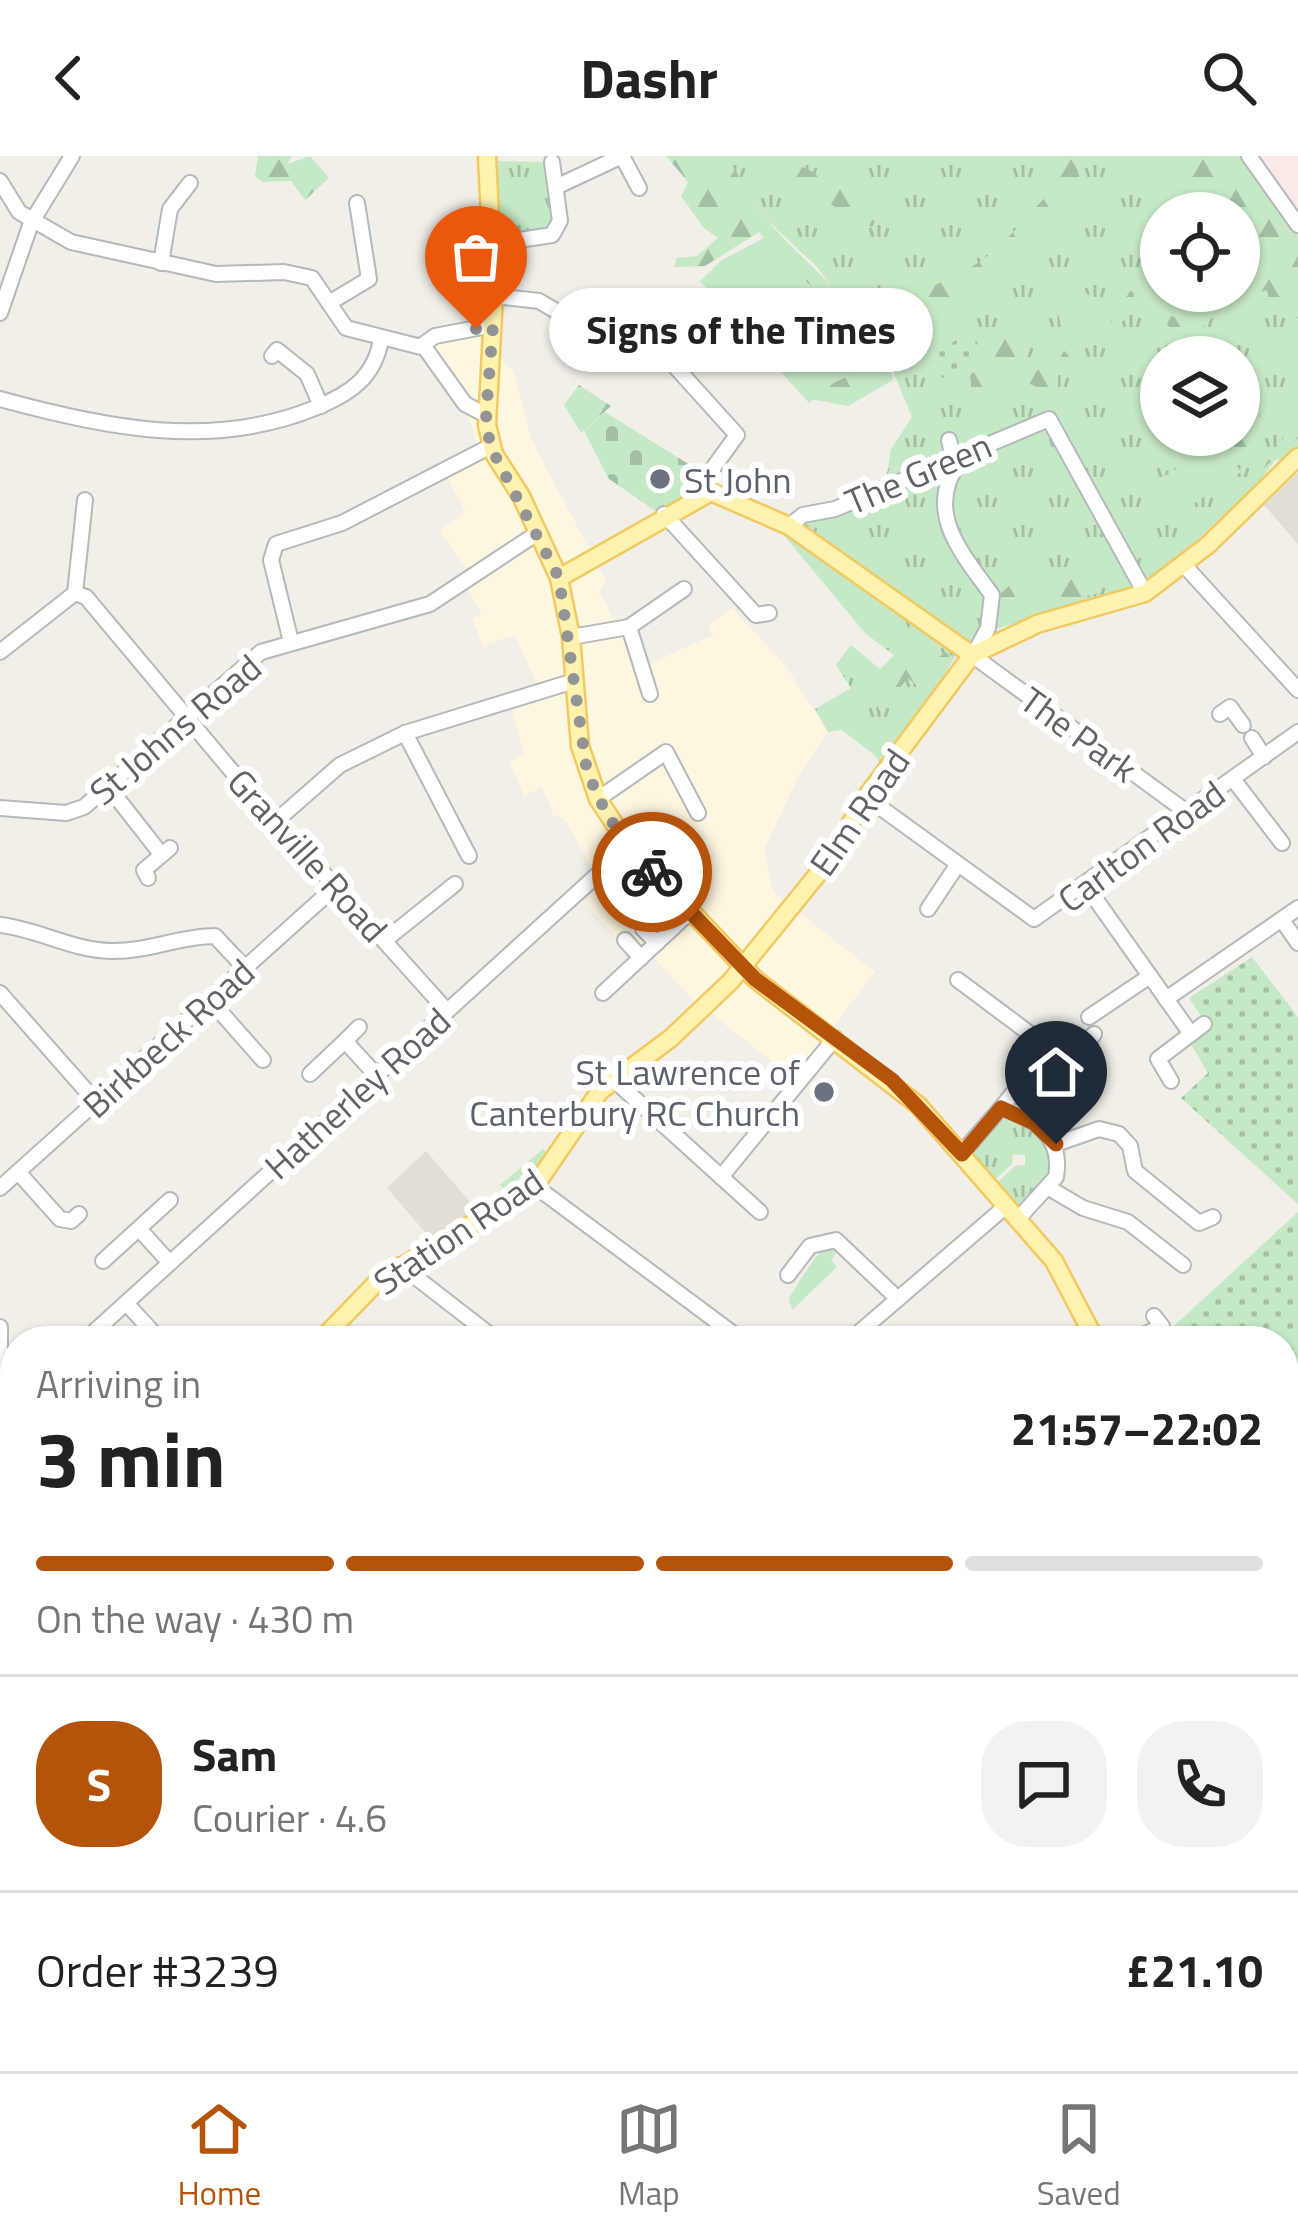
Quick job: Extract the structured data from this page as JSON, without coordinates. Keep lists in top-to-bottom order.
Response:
{
  "streets": {
    "main road": ["The Green", "Elm Road", "Station Road"],
    "street": [
      "St Johns Road",
      "The Park",
      "Carlton Road",
      "Granville Road",
      "Birkbeck Road",
      "Hatherley Road"
    ]
  },
  "crossings": [
    ["The Green", "The Park"],
    ["The Green", "Elm Road"],
    ["St Johns Road", "Granville Road"],
    ["The Park", "Elm Road"],
    ["The Park", "Carlton Road"],
    ["Elm Road", "Carlton Road"],
    ["Elm Road", "Station Road"],
    ["Granville Road", "Birkbeck Road"],
    ["Granville Road", "Hatherley Road"]
  ],
  "places": ["Signs of the Times", "St John", "St Lawrence of Canterbury RC Church"],
  "page": {
    "header": "Dashr",
    "bubble": "Signs of the Times",
    "heading": ["3 min", "Arriving in", "21:57–22:02"],
    "panel": [
      "Sam",
      "Courier · 4.6",
      "Order #3239",
      "£21.10"
    ],
    "bar": "On the way · 430 m",
    "round": "S",
    "tabs": ["Home", "Map", "Saved"]
  }
}
